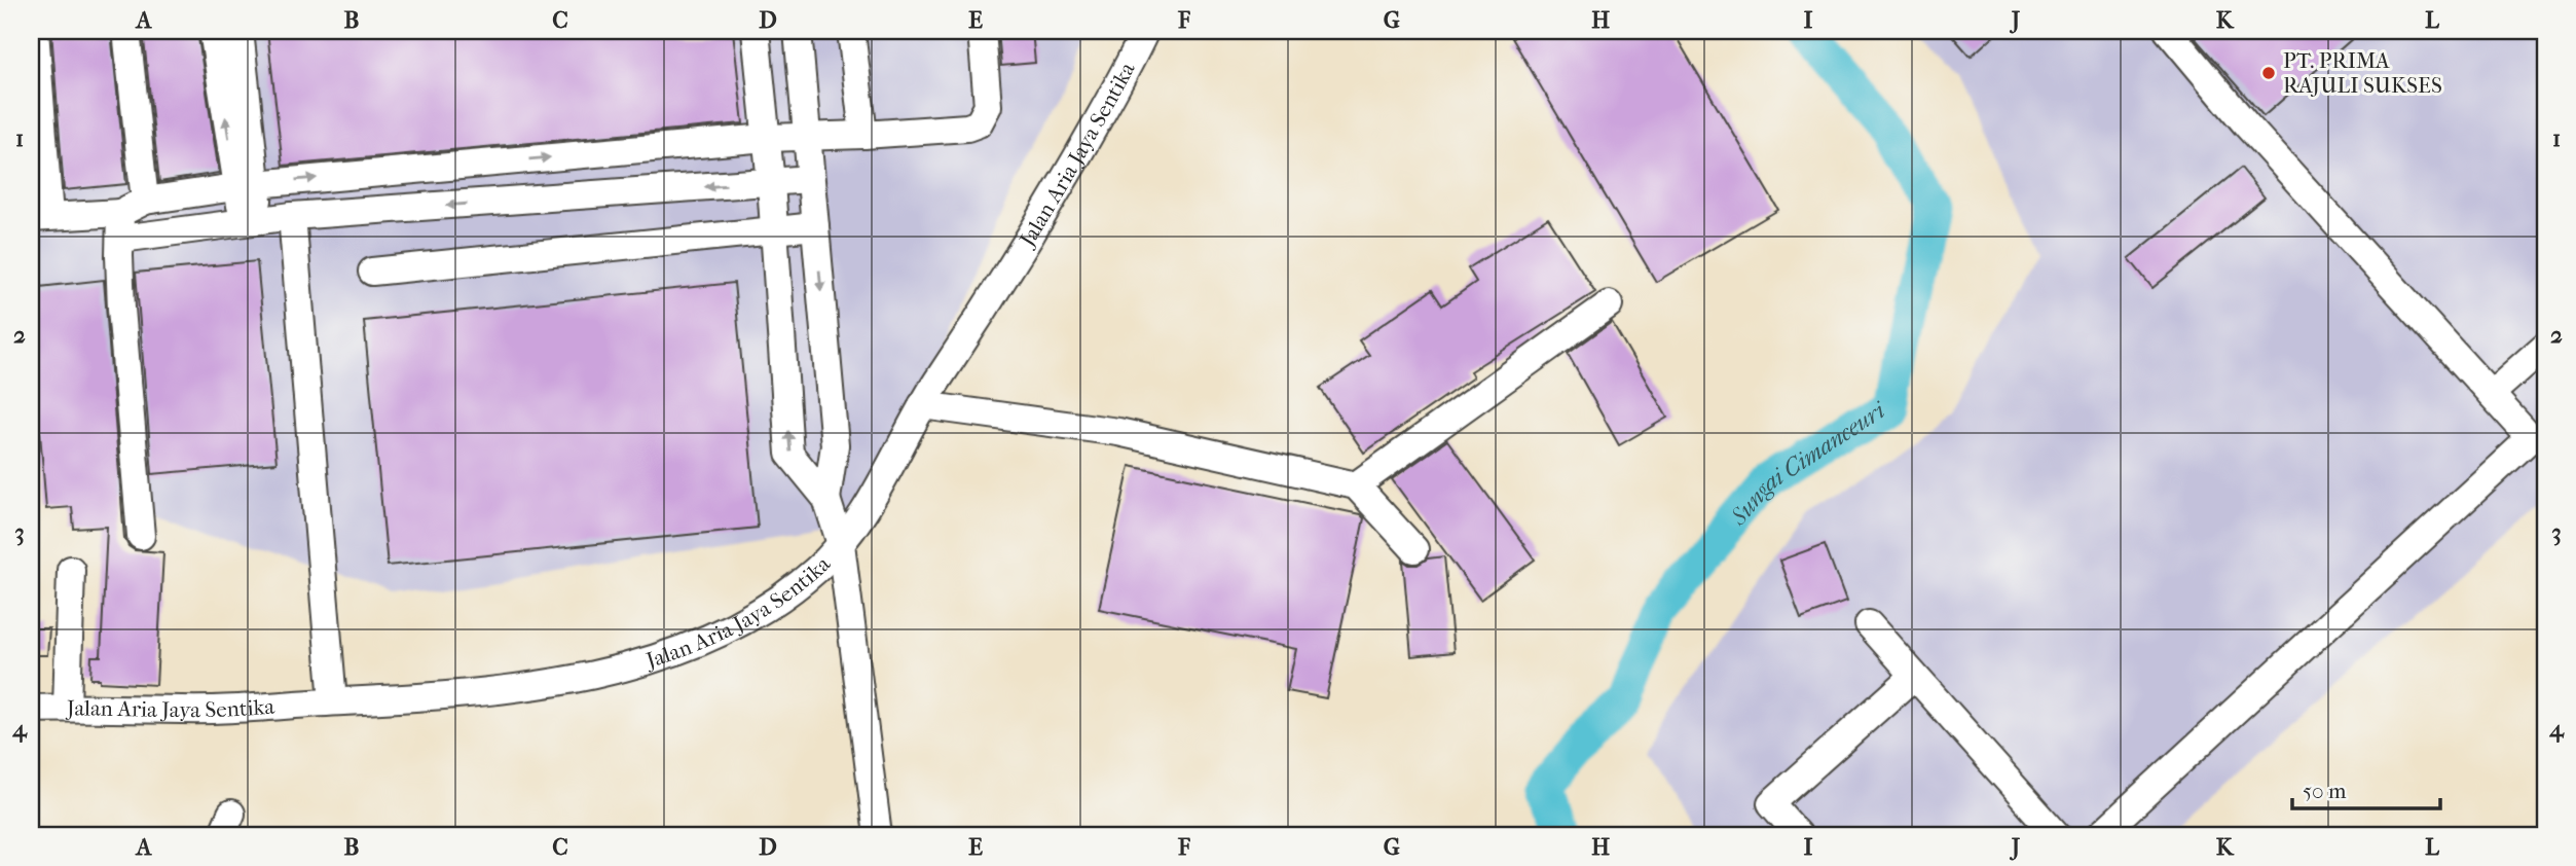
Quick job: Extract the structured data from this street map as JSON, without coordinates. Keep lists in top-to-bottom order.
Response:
{
  "streets": {
    "street": ["Jalan Aria Jaya Sentika"]
  },
  "water": ["Sungai Cimanceuri"],
  "places": ["PT. PRIMA RAJULI SUKSES"],
  "scale_bar": "50 m",
  "grid": {
    "columns": [
      "A",
      "B",
      "C",
      "D",
      "E",
      "F",
      "G",
      "H",
      "I",
      "J",
      "K",
      "L"
    ],
    "rows": [
      "1",
      "2",
      "3",
      "4"
    ]
  }
}
